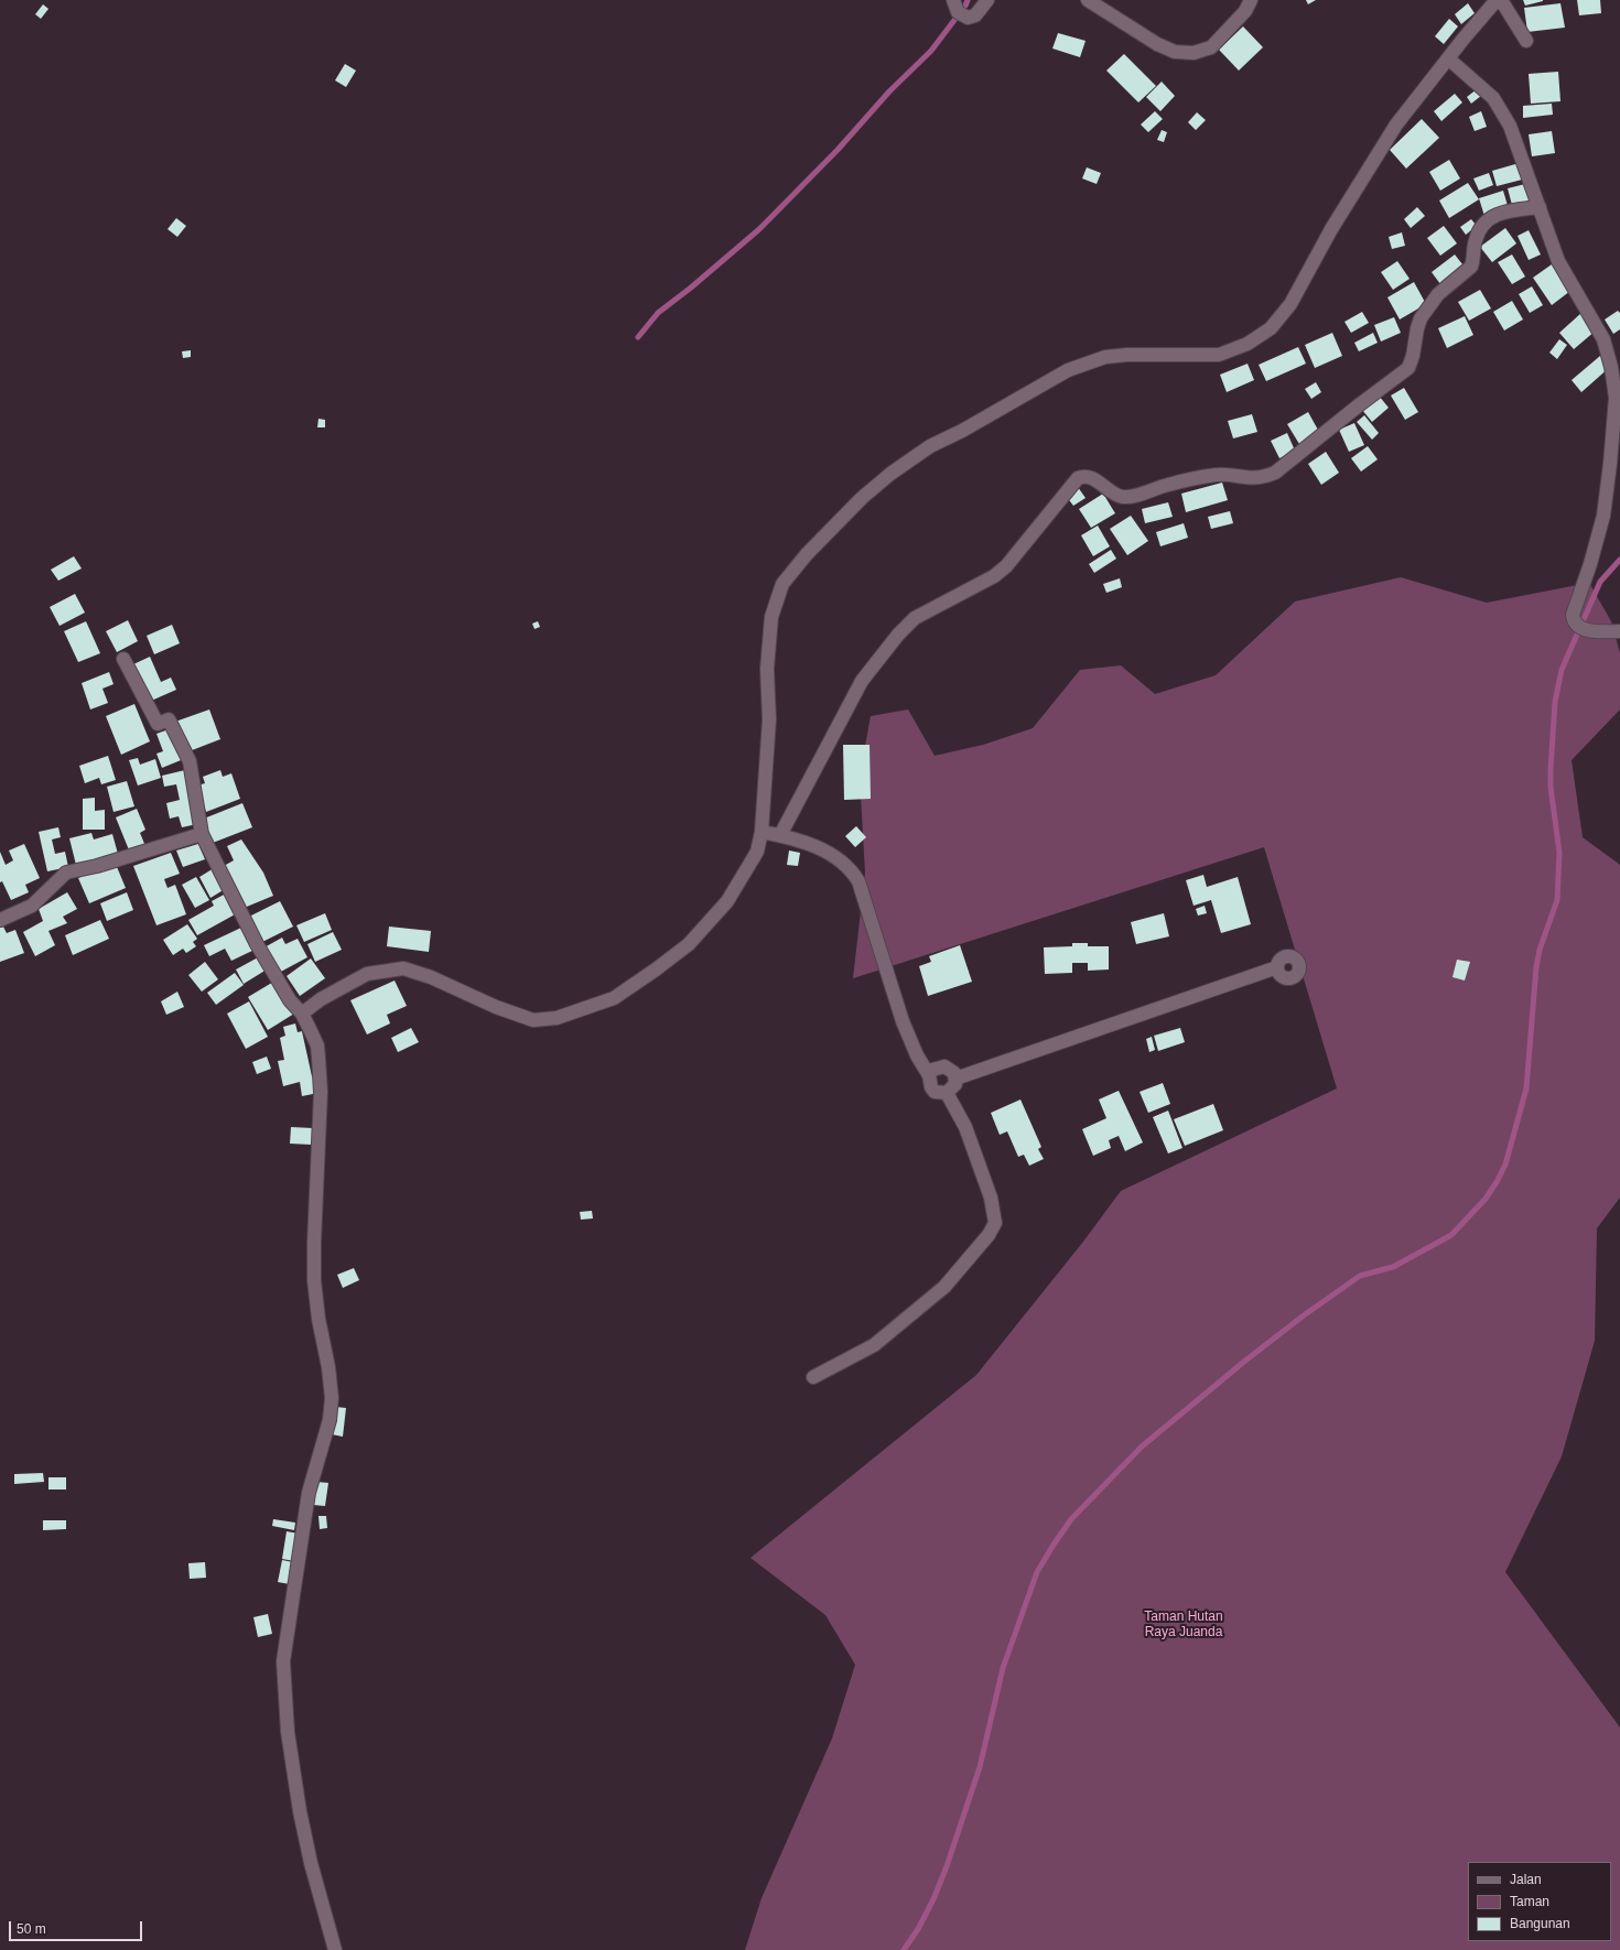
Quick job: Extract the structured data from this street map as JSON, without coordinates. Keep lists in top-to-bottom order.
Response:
{
  "parks": ["Taman Hutan Raya Juanda"],
  "legend": ["Jalan", "Taman", "Bangunan"],
  "scale_bar": "50 m"
}
